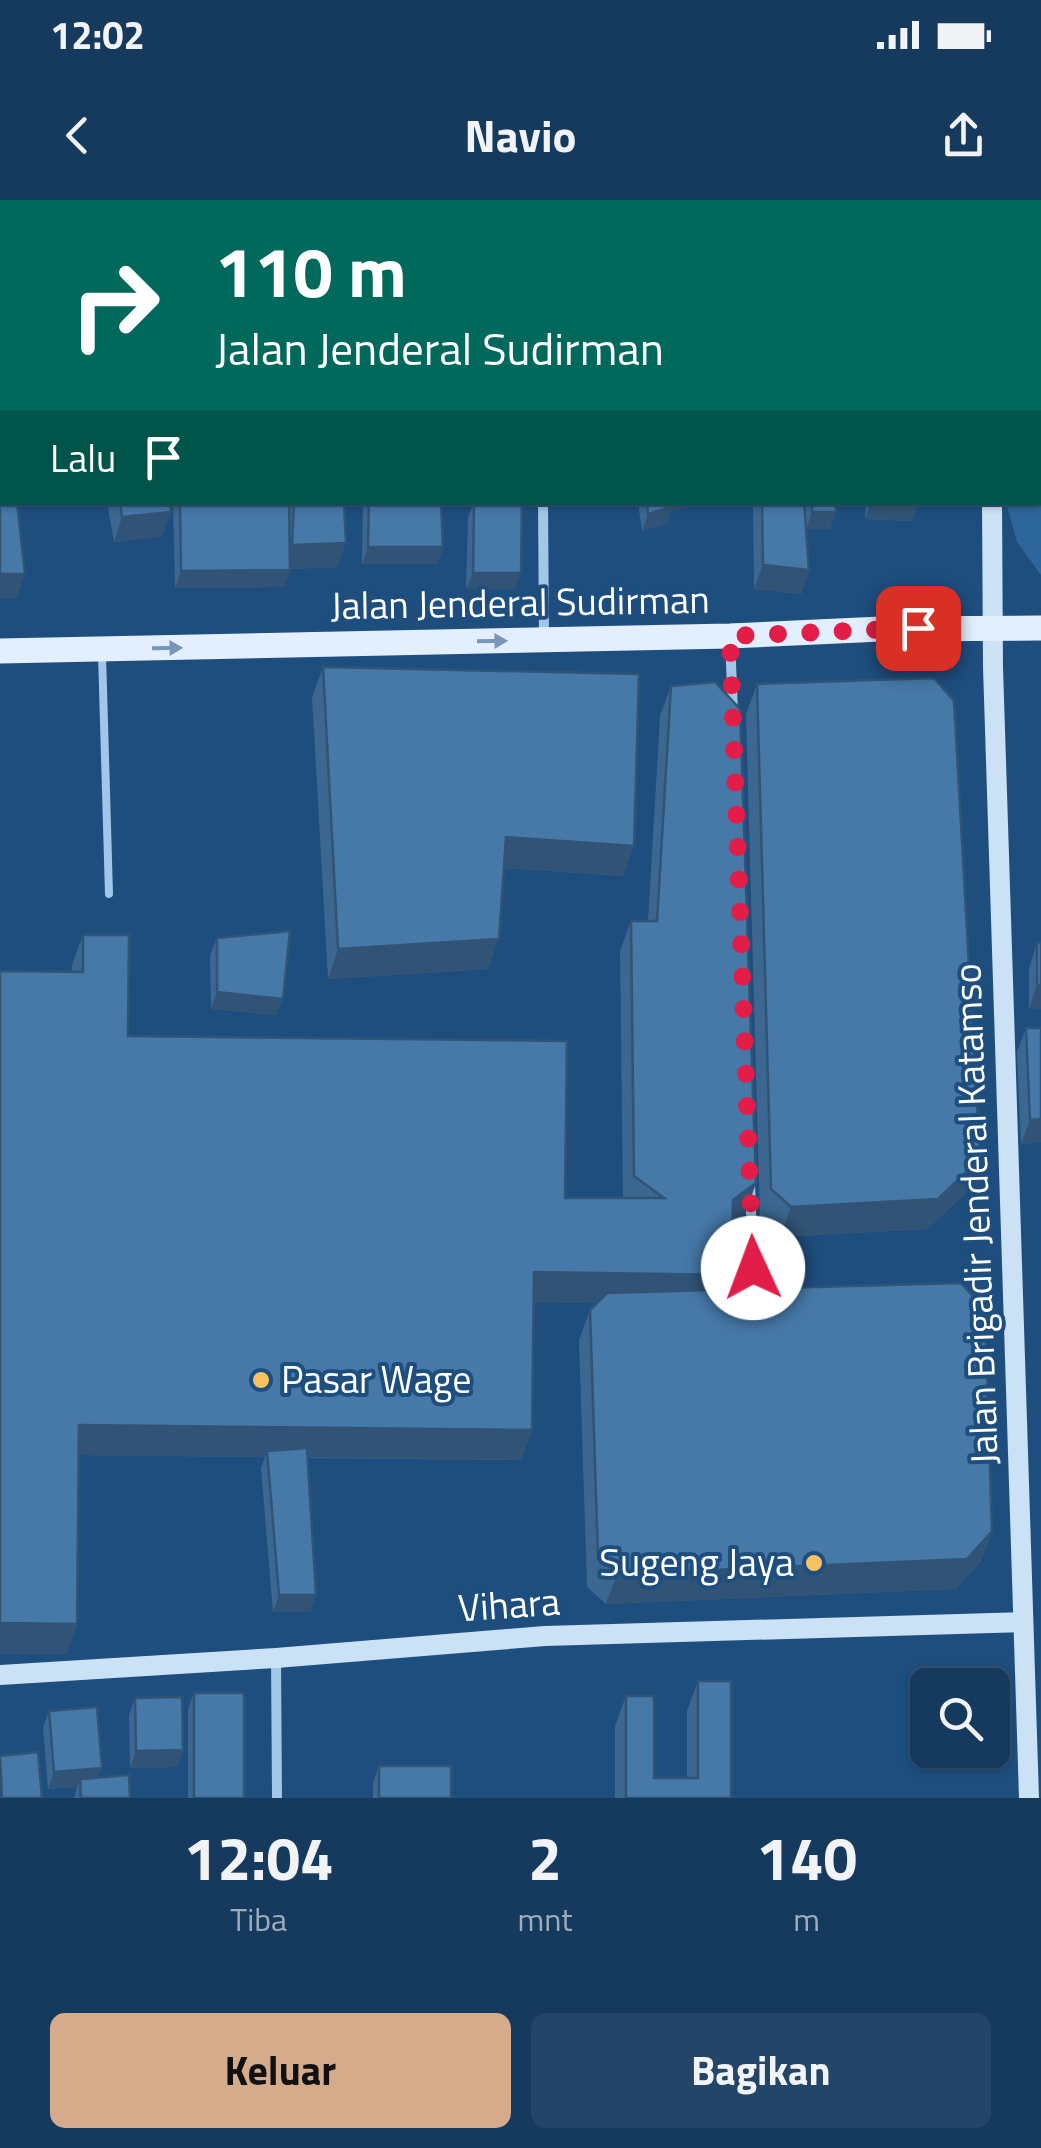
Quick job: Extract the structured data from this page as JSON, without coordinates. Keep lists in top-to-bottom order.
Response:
{
  "streets": {
    "main road": ["Jalan Jenderal Sudirman"],
    "street": ["Jalan Brigadir Jenderal Katamso", "Vihara"]
  },
  "crossings": [
    ["Jalan Jenderal Sudirman", "Jalan Brigadir Jenderal Katamso"],
    ["Jalan Brigadir Jenderal Katamso", "Vihara"]
  ],
  "one_way": ["Jalan Jenderal Sudirman"],
  "places": ["Pasar Wage", "Sugeng Jaya"],
  "page": {
    "status": "12:02",
    "header": "Navio",
    "turn": ["110 m", "Jalan Jenderal Sudirman"],
    "then": "Lalu",
    "eta": [
      "12:04",
      "Tiba",
      "2",
      "mnt",
      "140",
      "m"
    ],
    "buttons": ["Keluar", "Bagikan"]
  }
}
